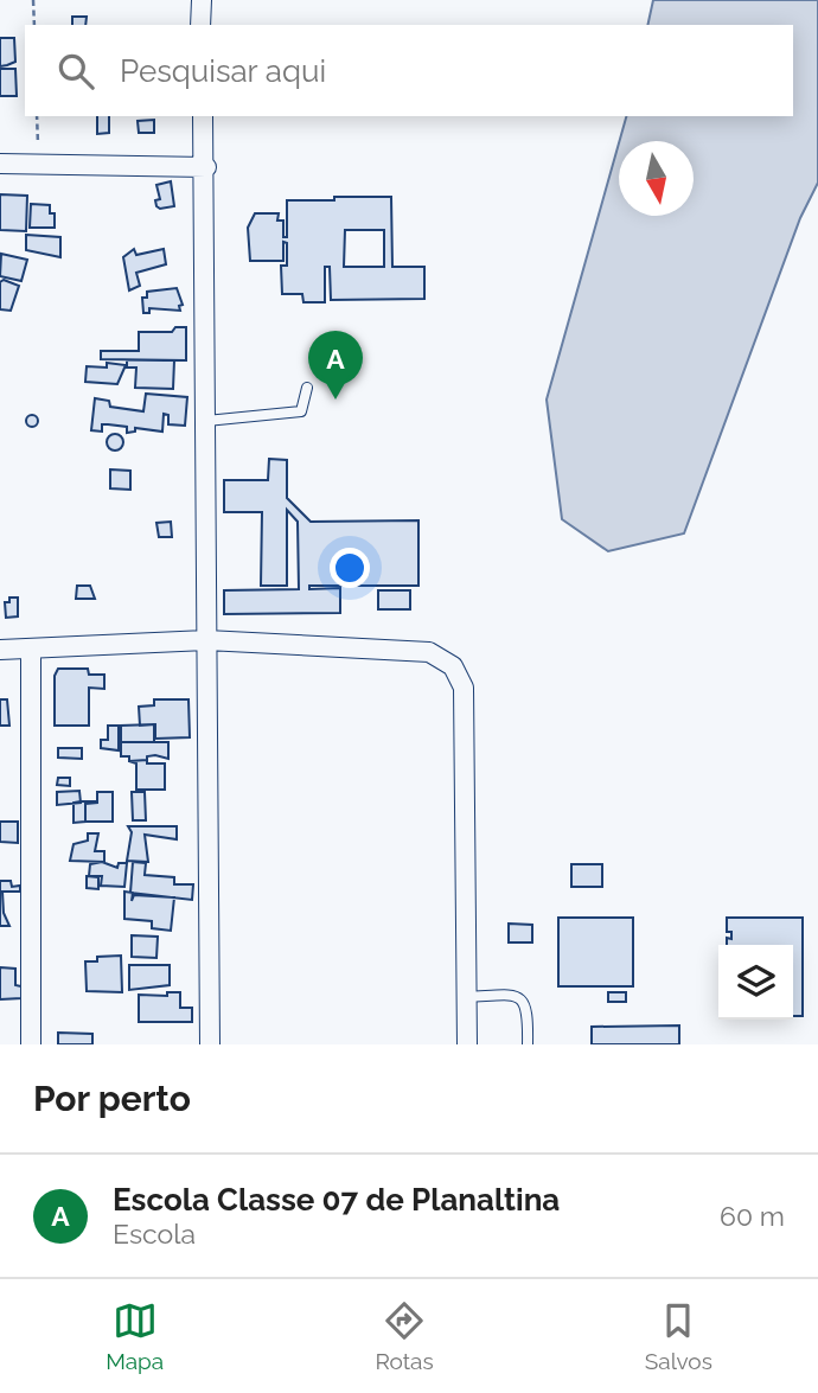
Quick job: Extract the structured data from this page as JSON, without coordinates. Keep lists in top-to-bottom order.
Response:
{
  "north": "bottom",
  "page": {
    "search": "Pesquisar aqui",
    "pins": "A",
    "heading": "Por perto",
    "list": [
      {
        "mark": "A",
        "name": "Escola Classe 07 de Planaltina",
        "note": "Escola",
        "value": "60 m"
      }
    ],
    "nav": ["Mapa", "Rotas", "Salvos"]
  }
}
